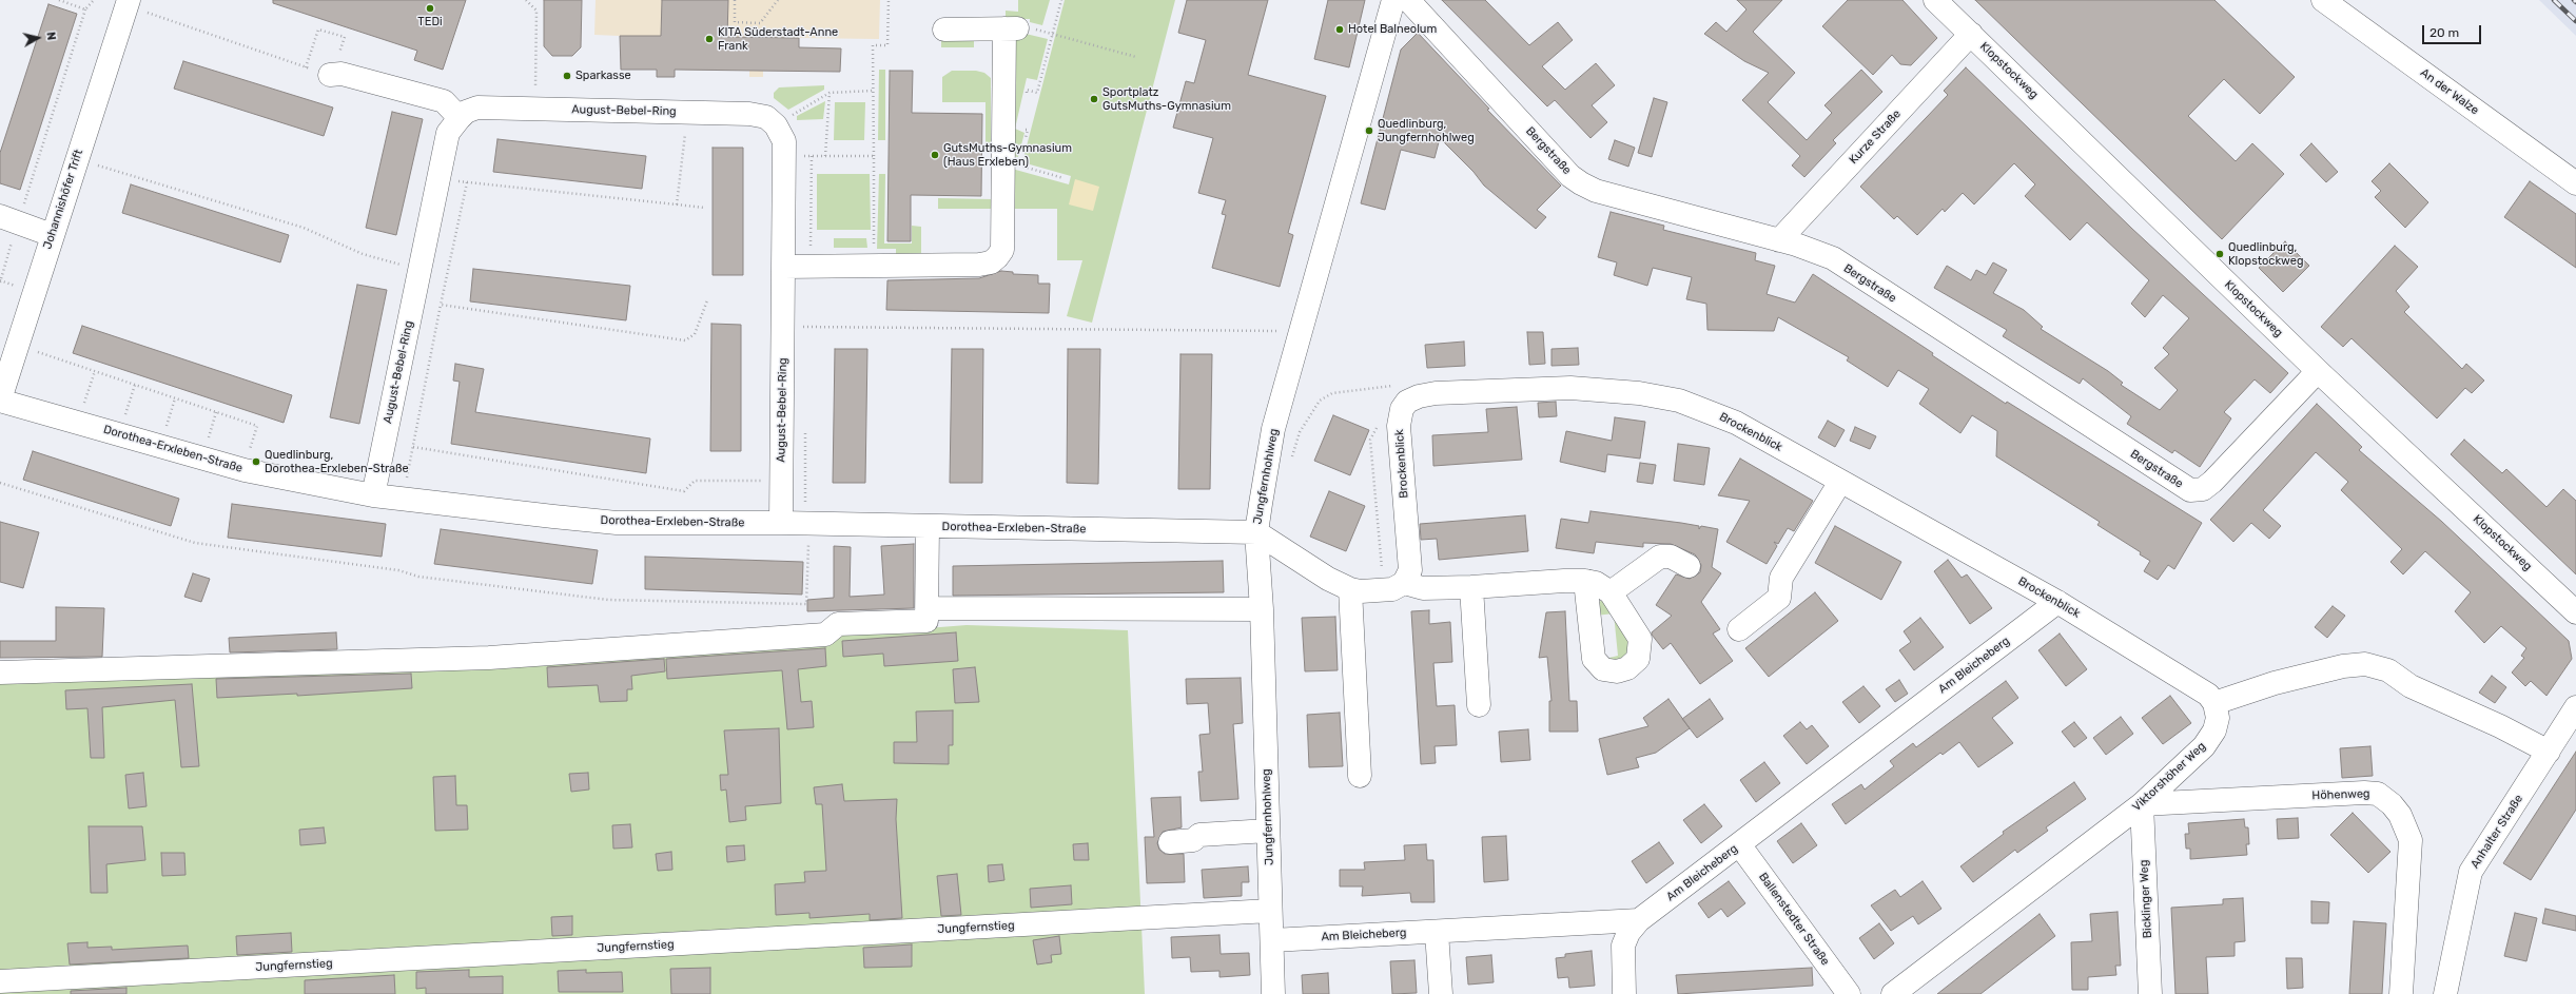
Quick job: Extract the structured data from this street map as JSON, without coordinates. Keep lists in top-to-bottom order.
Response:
{
  "streets": {
    "street": [
      "Klopstockweg",
      "An der Walze",
      "August-Bebel-Ring",
      "Kurze Straße",
      "Bergstraße",
      "Johannishöfer Trift",
      "Brockenblick",
      "Dorothea-Erxleben-Straße",
      "Jungfernhohlweg",
      "Am Bleicheberg",
      "Viktorshöher Weg",
      "Höhenweg",
      "Anhalter Straße",
      "Bicklinger Weg",
      "Ballenstedter Straße",
      "Jungfernstieg"
    ]
  },
  "crossings": [
    ["Klopstockweg", "Kurze Straße"],
    ["Klopstockweg", "Bergstraße"],
    ["August-Bebel-Ring", "Dorothea-Erxleben-Straße"],
    ["Kurze Straße", "Bergstraße"],
    ["Johannishöfer Trift", "Dorothea-Erxleben-Straße"],
    ["Brockenblick", "Am Bleicheberg"],
    ["Brockenblick", "Viktorshöher Weg"],
    ["Dorothea-Erxleben-Straße", "Jungfernhohlweg"],
    ["Jungfernhohlweg", "Am Bleicheberg"],
    ["Jungfernhohlweg", "Jungfernstieg"],
    ["Am Bleicheberg", "Ballenstedter Straße"],
    ["Viktorshöher Weg", "Höhenweg"],
    ["Viktorshöher Weg", "Bicklinger Weg"],
    ["Höhenweg", "Bicklinger Weg"]
  ],
  "places": [
    "TEDi",
    "Hotel Balneolum",
    "KITA Süderstadt-Anne Frank",
    "Sparkasse",
    "Sportplatz GutsMuths-Gymnasium",
    "Quedlinburg, Jungfernhohlweg",
    "GutsMuths-Gymnasium (Haus Erxleben)",
    "Quedlinburg, Klopstockweg",
    "Quedlinburg, Dorothea-Erxleben-Straße"
  ],
  "scale_bar": "20 m",
  "north": "right"
}
